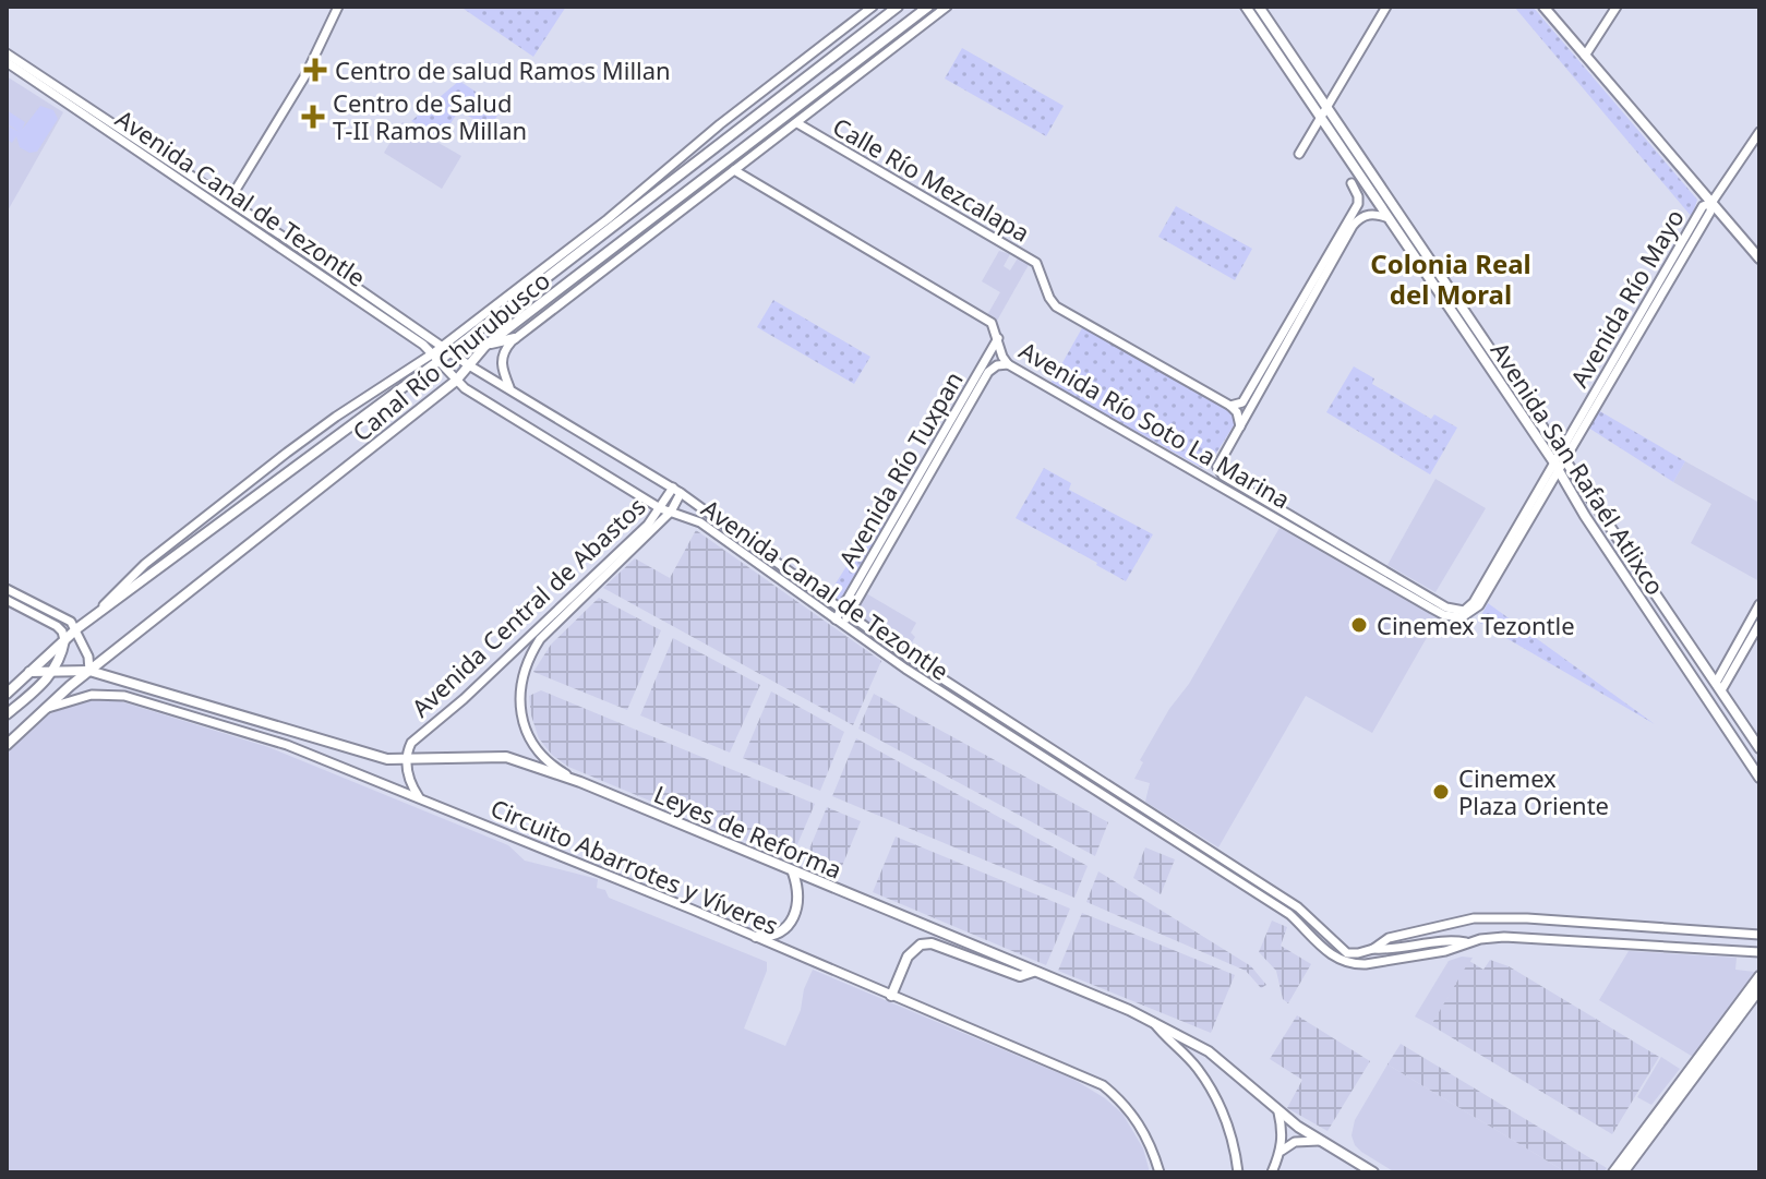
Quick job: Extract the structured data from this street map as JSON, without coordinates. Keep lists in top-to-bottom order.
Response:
{
  "streets": {
    "main road": ["Canal Río Churubusco", "Avenida San Rafaél Atlixco", "Leyes de Reforma"],
    "street": [
      "Calle Río Mezcalapa",
      "Avenida Canal de Tezontle",
      "Avenida Río Mayo",
      "Avenida Río Soto La Marina",
      "Avenida Río Tuxpan",
      "Avenida Central de Abastos",
      "Circuito Abarrotes y Víveres"
    ]
  },
  "crossings": [
    ["Calle Río Mezcalapa", "Canal Río Churubusco"],
    ["Avenida Canal de Tezontle", "Canal Río Churubusco"],
    ["Avenida Canal de Tezontle", "Avenida Río Tuxpan"],
    ["Avenida Canal de Tezontle", "Avenida Central de Abastos"],
    ["Avenida Río Mayo", "Avenida Río Soto La Marina"],
    ["Avenida Río Mayo", "Avenida San Rafaél Atlixco"],
    ["Canal Río Churubusco", "Avenida Río Soto La Marina"],
    ["Canal Río Churubusco", "Leyes de Reforma"],
    ["Canal Río Churubusco", "Circuito Abarrotes y Víveres"],
    ["Avenida Río Soto La Marina", "Avenida Río Tuxpan"],
    ["Avenida Central de Abastos", "Leyes de Reforma"]
  ],
  "districts": ["Colonia Real del Moral"],
  "places": {
    "health": ["Centro de salud Ramos Millan", "Centro de Salud T-II Ramos Millan"],
    "other": ["Cinemex Tezontle", "Cinemex Plaza Oriente"]
  }
}
